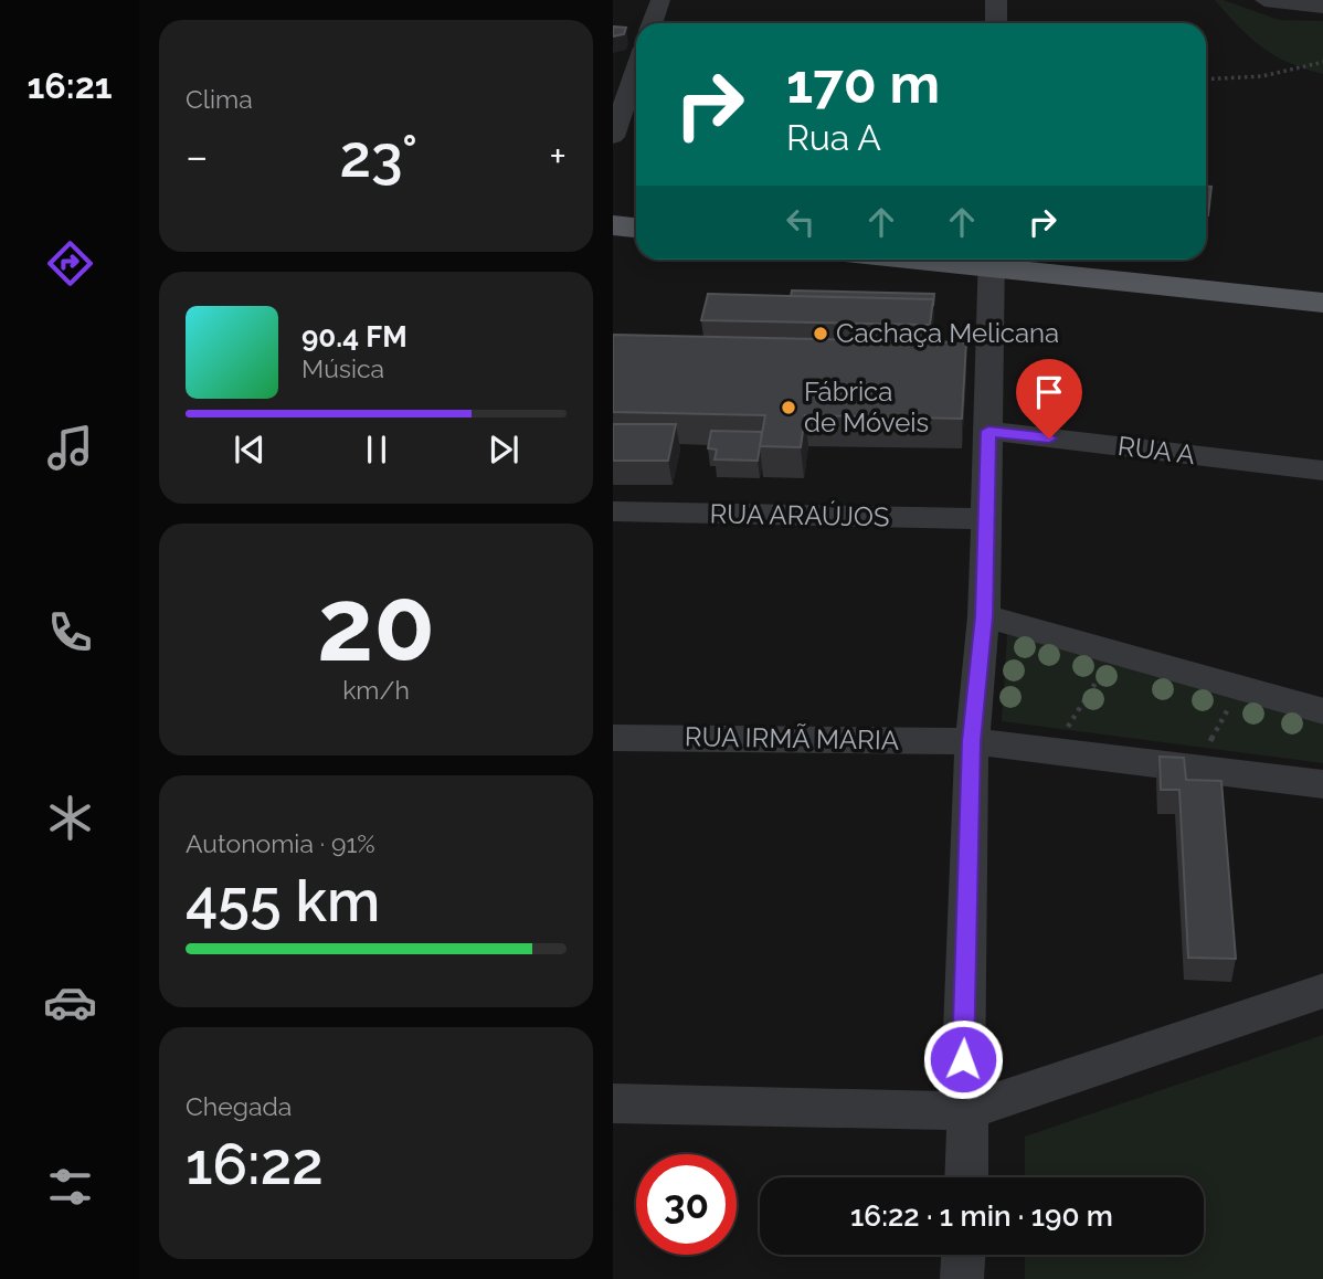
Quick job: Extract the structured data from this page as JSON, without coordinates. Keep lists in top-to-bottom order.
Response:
{
  "streets": {
    "street": ["RUA A", "RUA ARAÚJOS", "RUA IRMÃ MARIA"]
  },
  "places": ["Cachaça Melicana", "Fábrica de Móveis"],
  "page": {
    "tabs": "16:21",
    "tile": [
      "Clima",
      ["20", "km/h"],
      ["Autonomia · 91%", "455 km"],
      ["Chegada", "16:22"]
    ],
    "turn": ["170 m", "Rua A"],
    "heat": ["−", "23°", "+"],
    "song": ["90.4 FM", "Música"],
    "limit": "30",
    "trip": "16:22 · 1 min · 190 m"
  }
}
